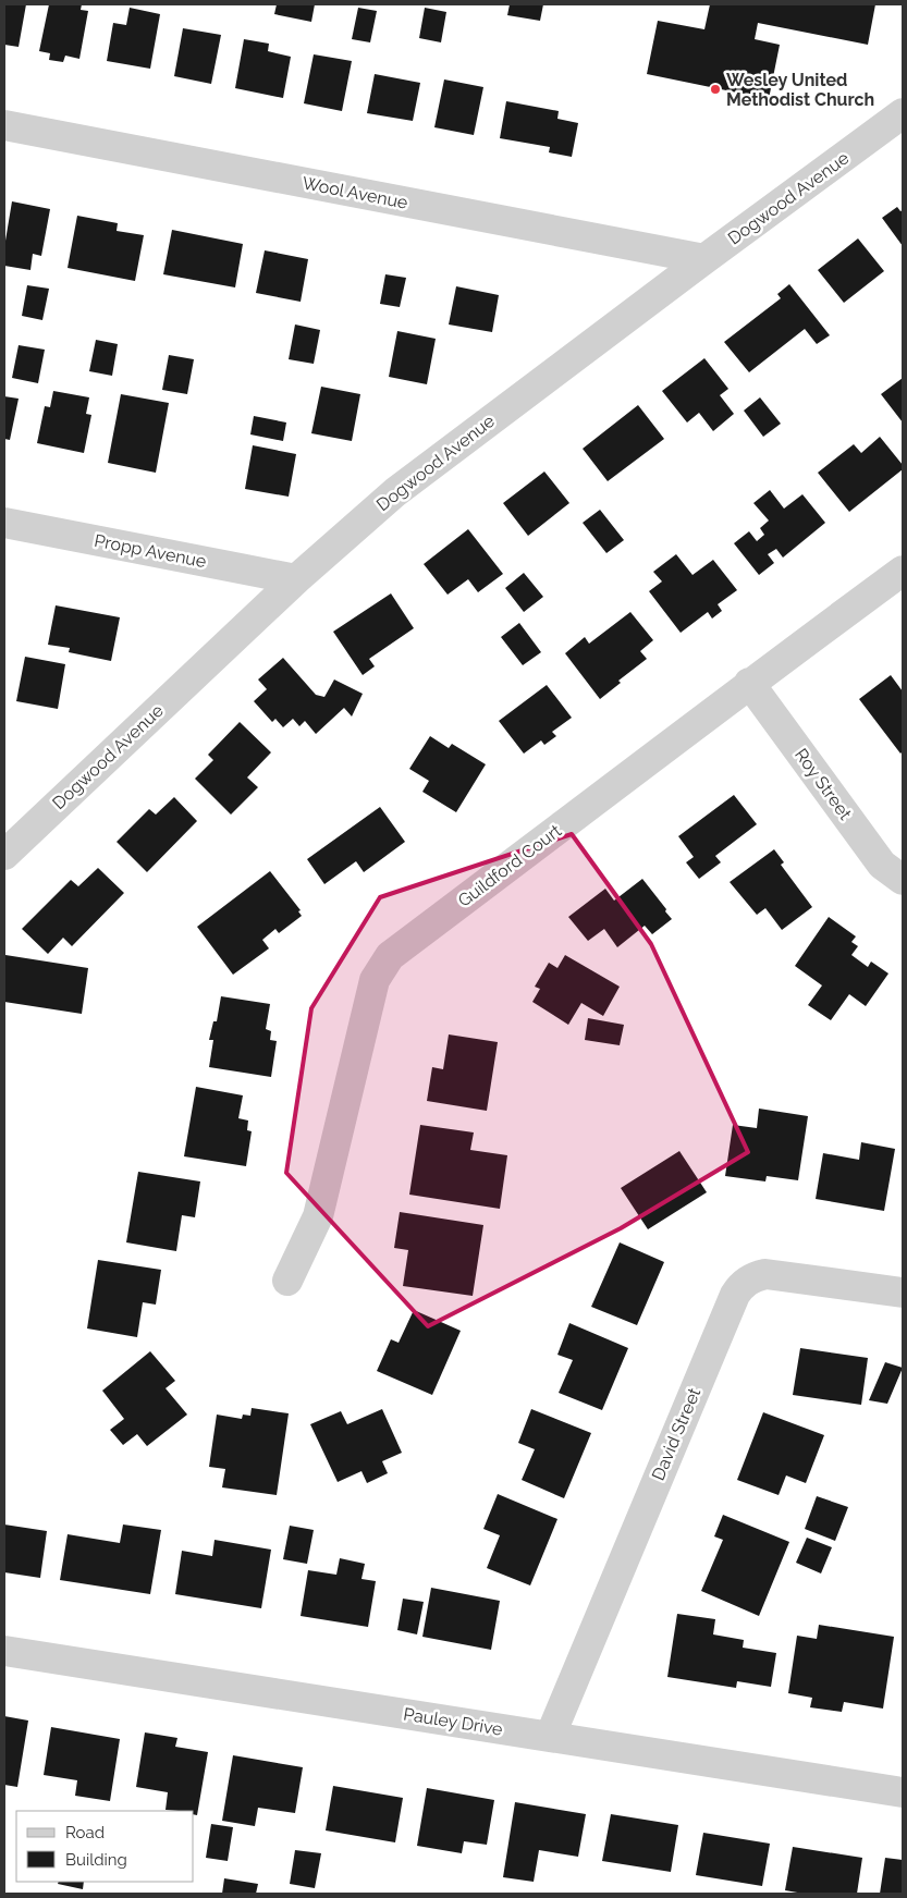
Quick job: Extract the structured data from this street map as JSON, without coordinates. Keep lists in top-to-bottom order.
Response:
{
  "streets": {
    "street": [
      "Wool Avenue",
      "Dogwood Avenue",
      "Propp Avenue",
      "Roy Street",
      "Guildford Court",
      "David Street",
      "Pauley Drive"
    ]
  },
  "crossings": [
    ["Wool Avenue", "Dogwood Avenue"],
    ["Dogwood Avenue", "Propp Avenue"],
    ["Roy Street", "Guildford Court"],
    ["David Street", "Pauley Drive"]
  ],
  "places": ["Wesley United Methodist Church"],
  "legend": ["Road", "Building"]
}
